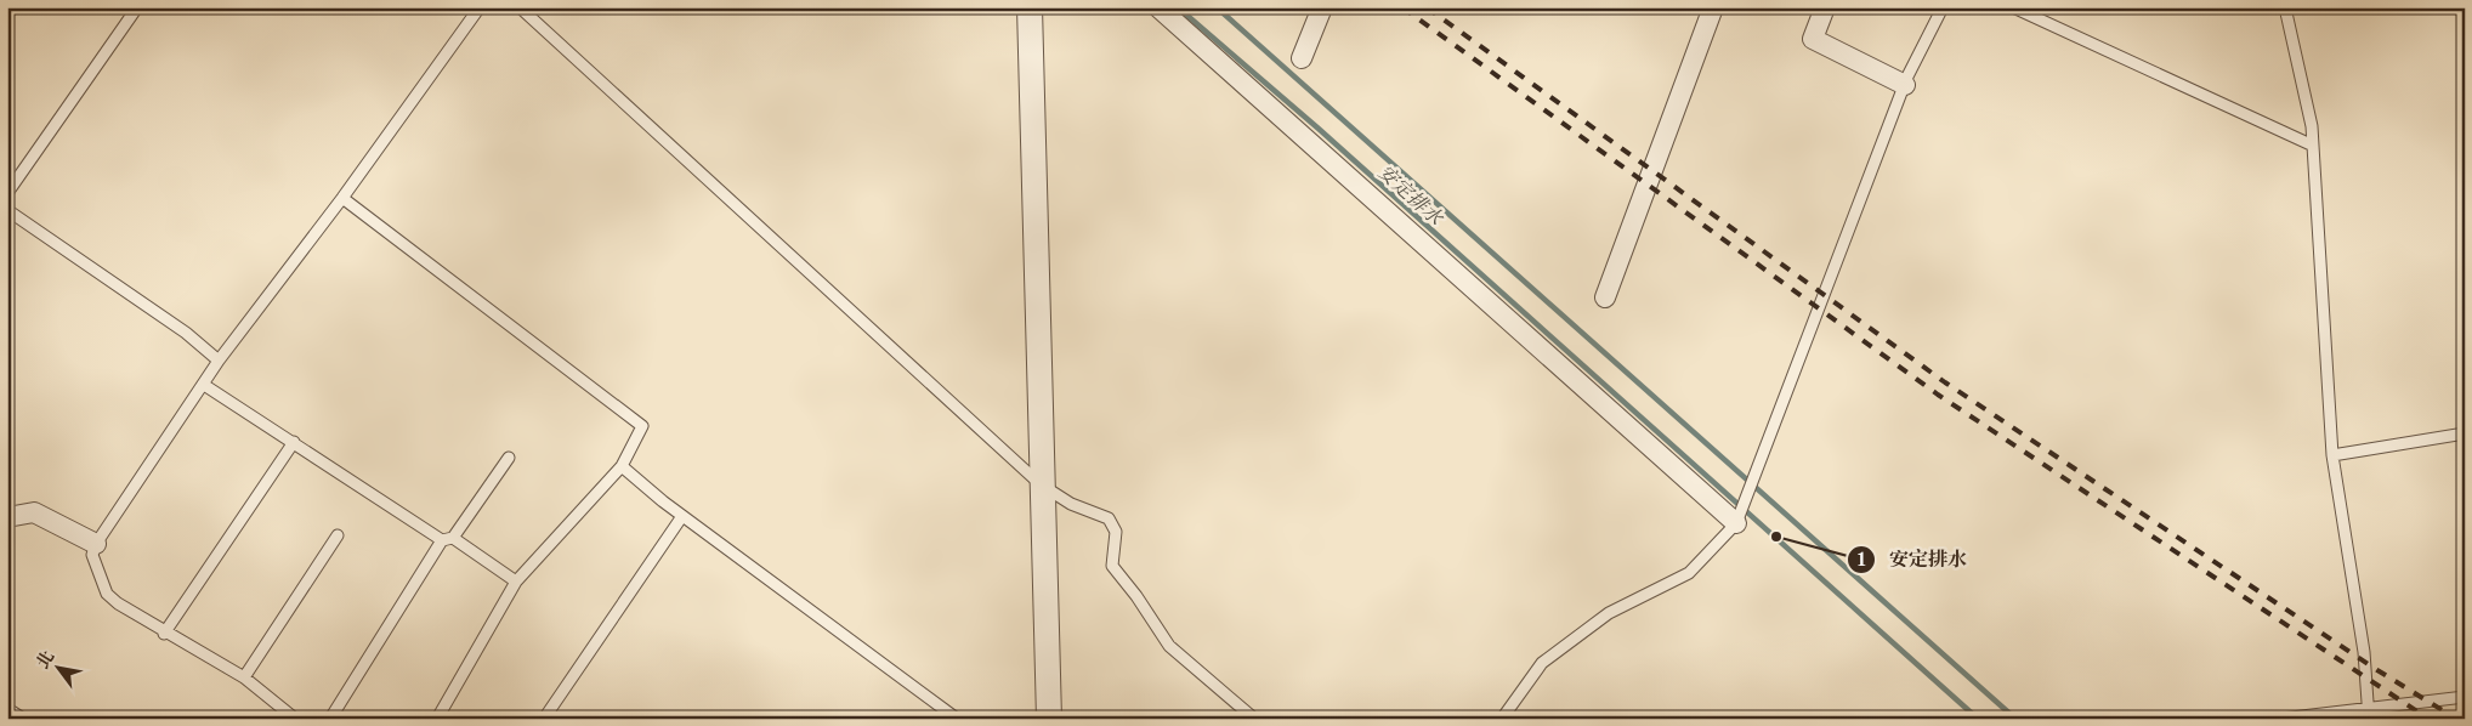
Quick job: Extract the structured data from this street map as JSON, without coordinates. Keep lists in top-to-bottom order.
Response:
{
  "water": ["安定排水"],
  "places": ["安定排水"],
  "north": "top left"
}
